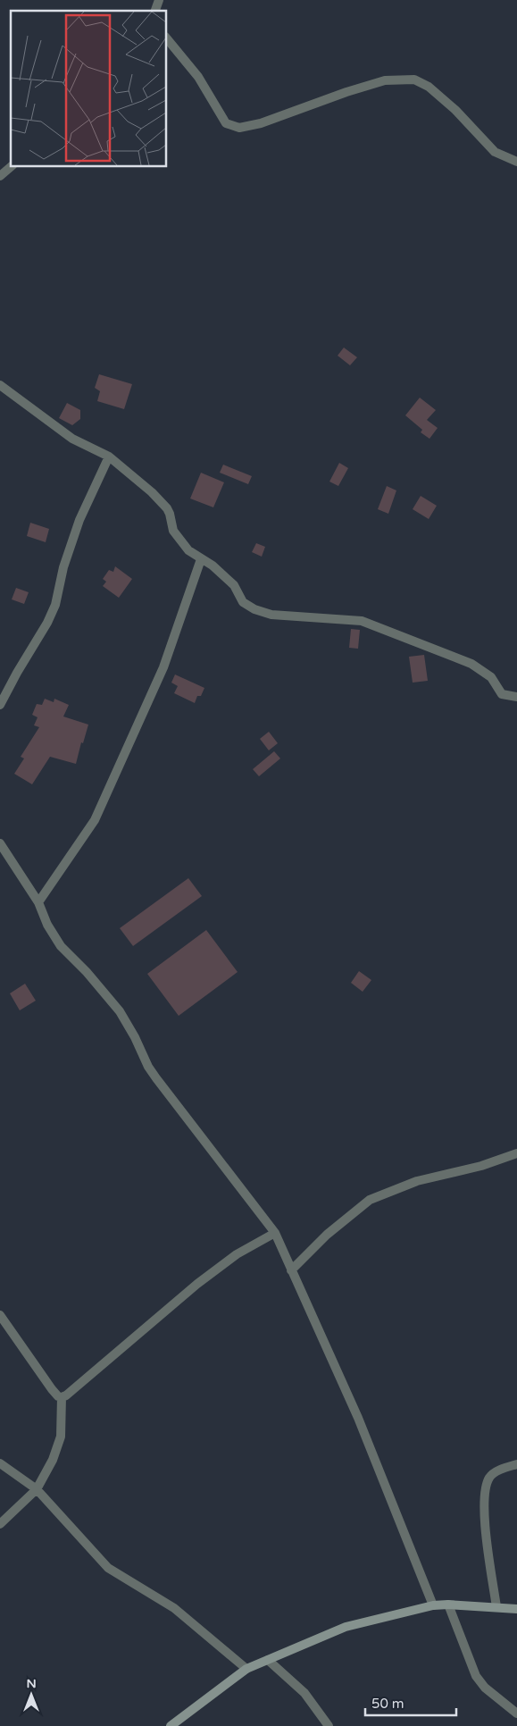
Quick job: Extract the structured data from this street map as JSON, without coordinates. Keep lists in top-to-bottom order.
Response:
{
  "scale_bar": "50 m",
  "north": "top"
}
